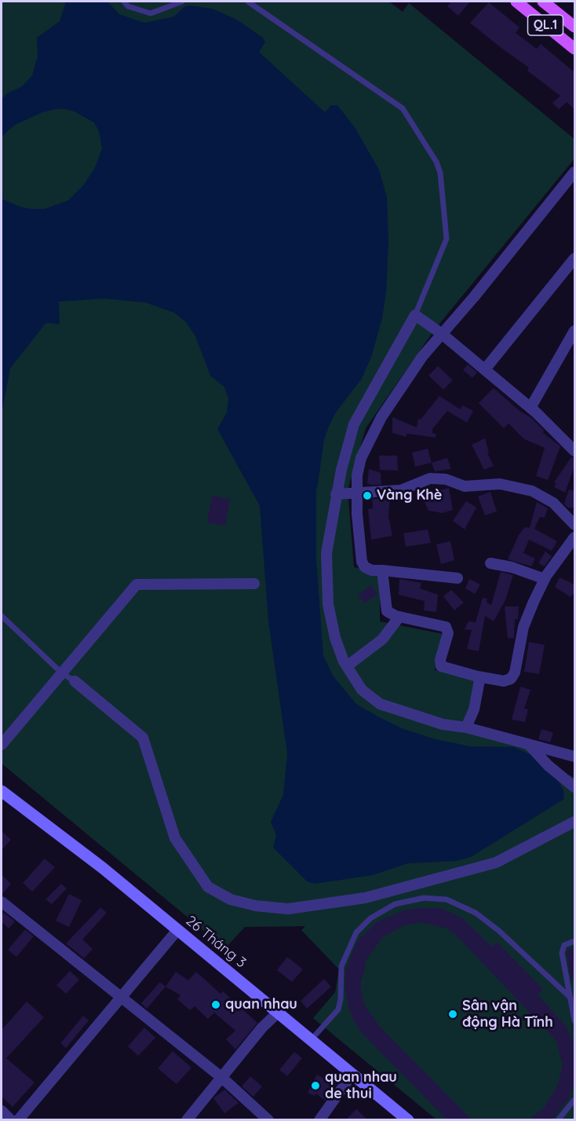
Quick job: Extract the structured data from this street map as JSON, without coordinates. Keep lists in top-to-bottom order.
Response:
{
  "streets": {
    "main road": ["QL.1"],
    "street": ["26 Tháng 3"]
  },
  "places": [
    "Vàng Khè",
    "quan nhau",
    "Sân vận động Hà Tĩnh",
    "quan nhau de thui"
  ]
}
